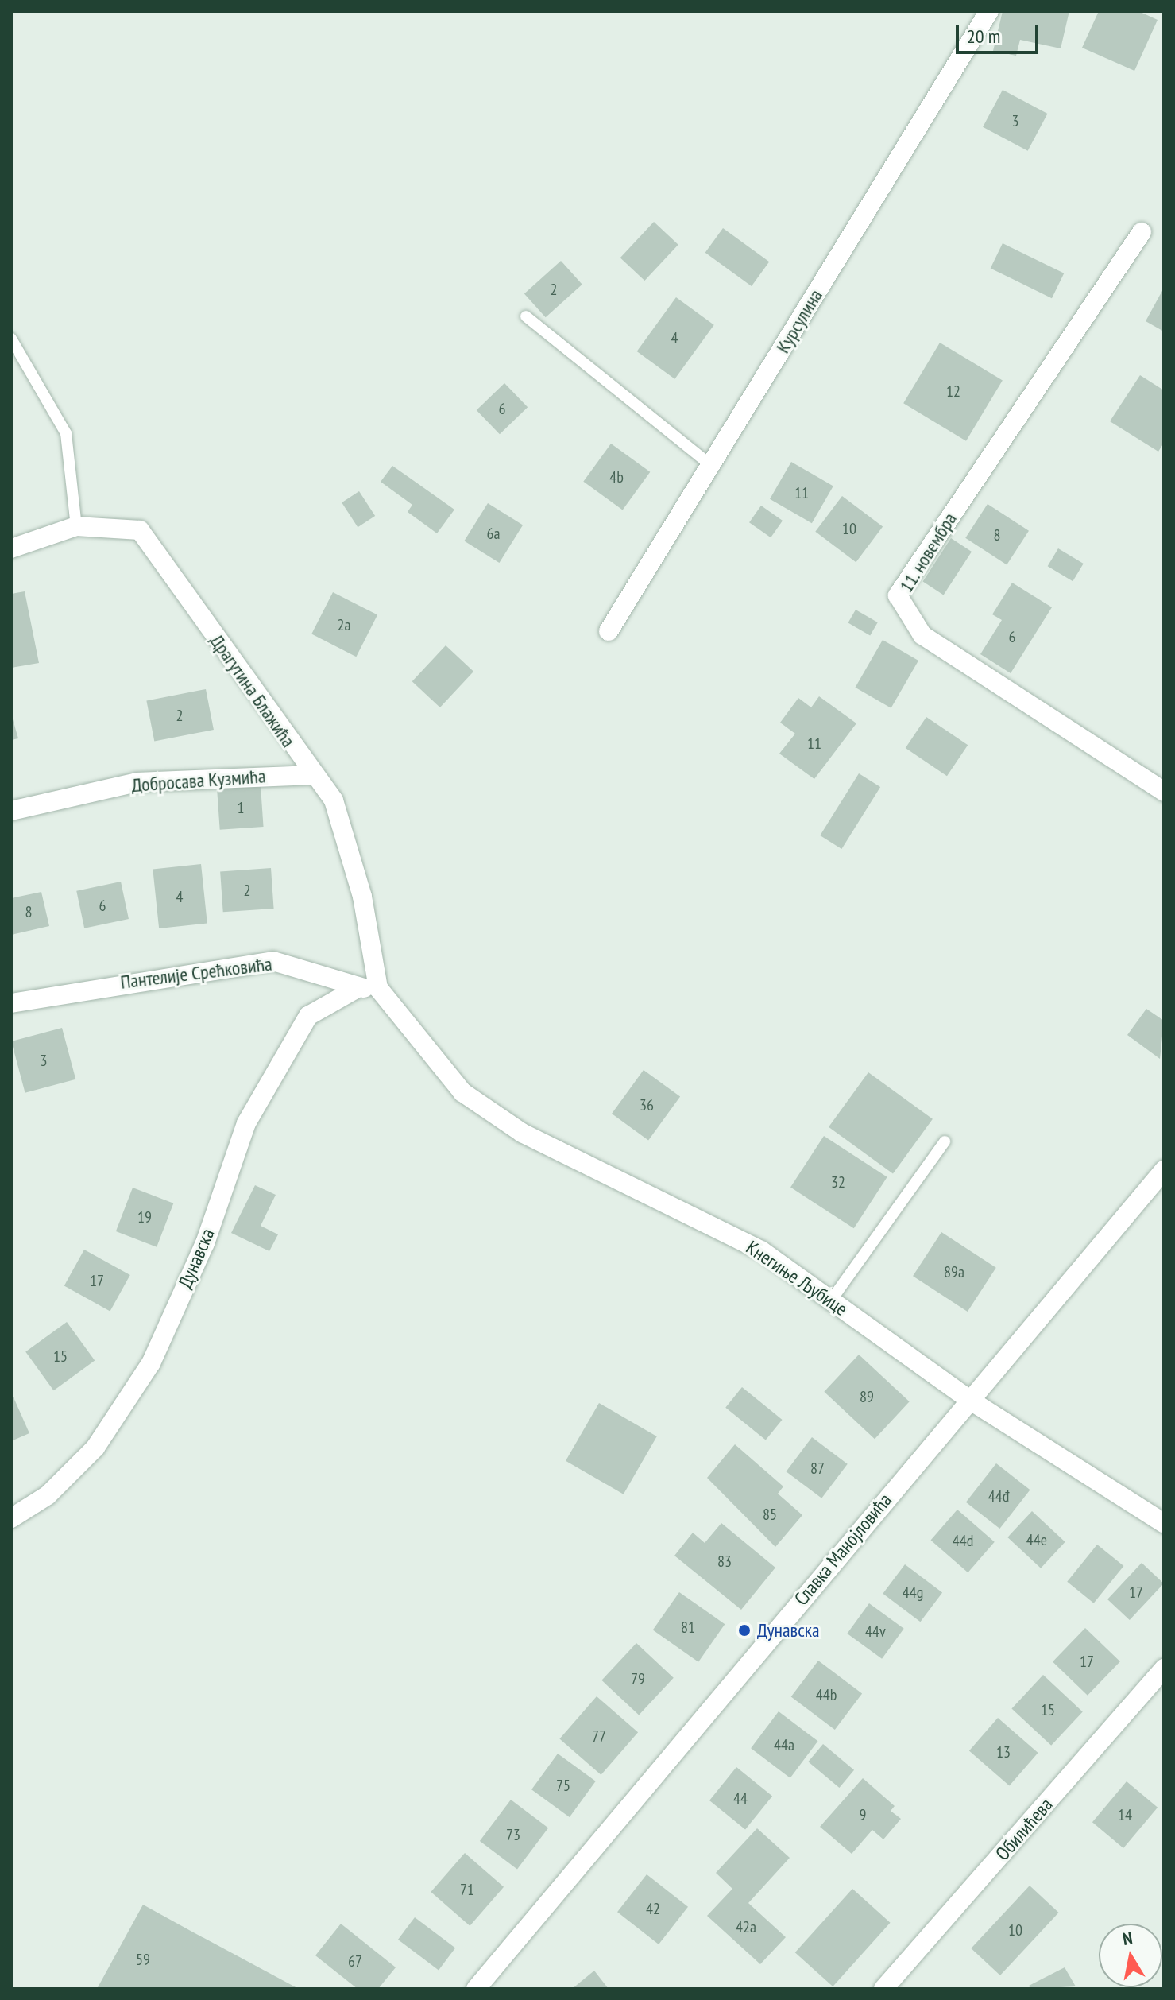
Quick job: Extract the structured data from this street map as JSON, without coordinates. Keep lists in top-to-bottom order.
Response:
{
  "streets": {
    "street": [
      "Курсулина",
      "11. новембра",
      "Драгутина Блажића",
      "Добросава Кузмића",
      "Пантелије Срећковића",
      "Дунавска",
      "Кнегиње Љубице",
      "Славка Манојловића",
      "Обилићева"
    ]
  },
  "crossings": [
    ["Драгутина Блажића", "Добросава Кузмића"],
    ["Драгутина Блажића", "Пантелије Срећковића"],
    ["Драгутина Блажића", "Кнегиње Љубице"],
    ["Пантелије Срећковића", "Дунавска"],
    ["Пантелије Срећковића", "Кнегиње Љубице"],
    ["Кнегиње Љубице", "Славка Манојловића"]
  ],
  "places": ["Дунавска"],
  "house_numbers": [
    "3",
    "2",
    "4",
    "12",
    "6",
    "4b",
    "11",
    "10",
    "6a",
    "8",
    "2a",
    "6",
    "2",
    "11",
    "1",
    "2",
    "4",
    "6",
    "8",
    "3",
    "36",
    "32",
    "19",
    "89a",
    "17",
    "15",
    "89",
    "87",
    "44đ",
    "85",
    "44e",
    "44d",
    "83",
    "44g",
    "17",
    "81",
    "44v",
    "17",
    "79",
    "44b",
    "15",
    "77",
    "44a",
    "13",
    "75",
    "44",
    "9",
    "14",
    "73",
    "71",
    "42",
    "42a",
    "10",
    "59",
    "67"
  ],
  "scale_bar": "20 m",
  "north": "top"
}
